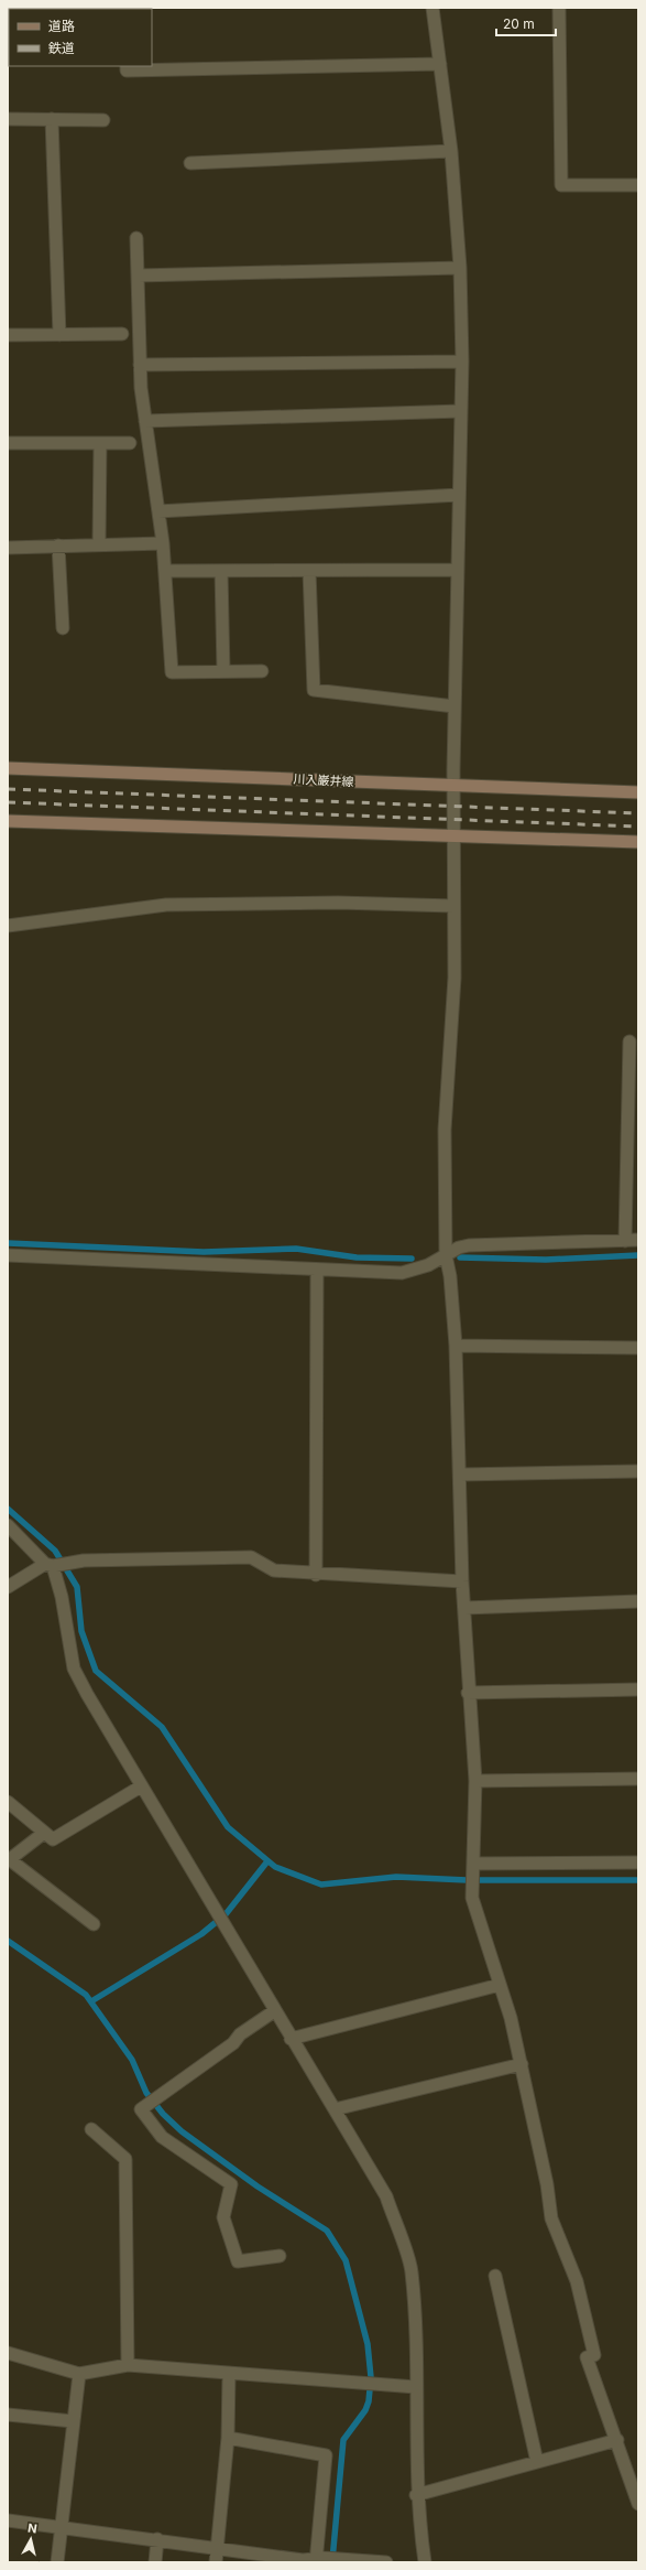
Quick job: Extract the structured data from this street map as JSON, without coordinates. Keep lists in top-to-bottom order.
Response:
{
  "streets": {
    "main road": ["川入巌井線"]
  },
  "legend": ["道路", "鉄道"],
  "scale_bar": "20 m",
  "north": "top"
}
